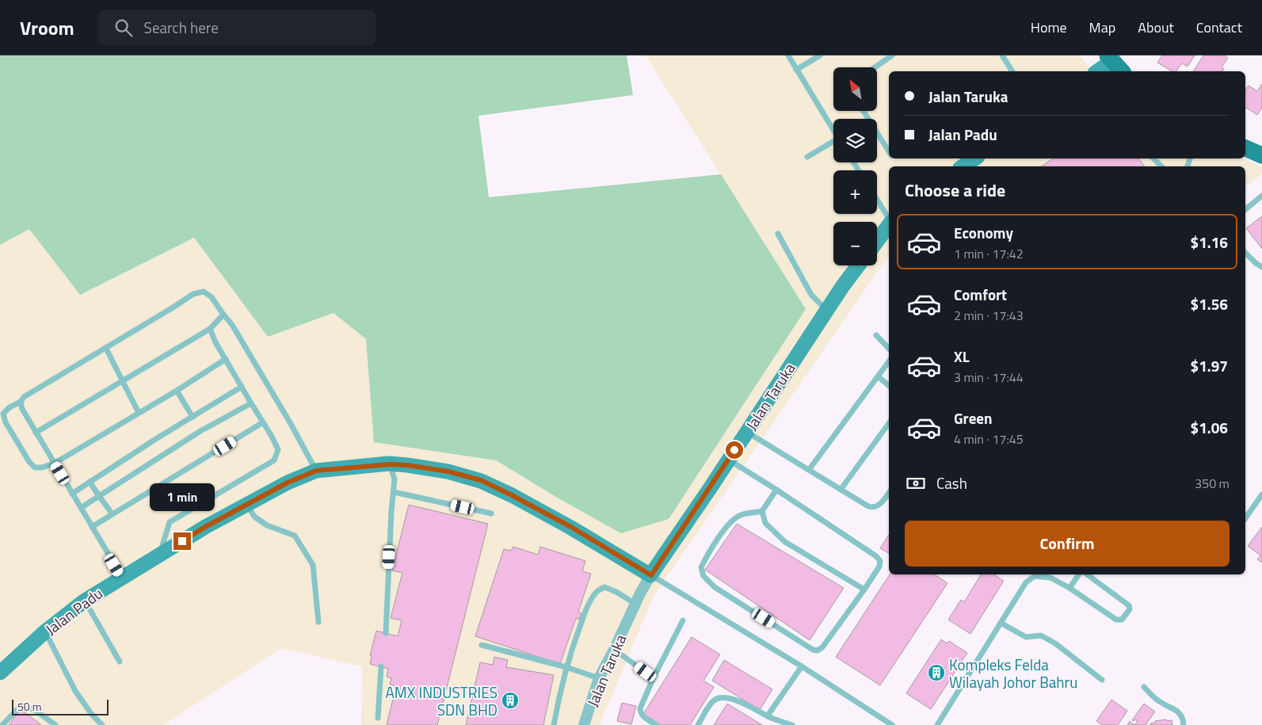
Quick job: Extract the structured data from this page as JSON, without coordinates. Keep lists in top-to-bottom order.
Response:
{
  "streets": {
    "street": ["Jalan Taruka", "Jalan Padu"]
  },
  "crossings": [
    ["Jalan Taruka", "Jalan Padu"]
  ],
  "places": {
    "building": ["Kompleks Felda Wilayah Johor Bahru", "AMX INDUSTRIES SDN BHD"]
  },
  "scale_bar": "50 m",
  "north": "top left",
  "page": {
    "header": "Vroom",
    "search": "Search here",
    "nav": [
      "Home",
      "Map",
      "About",
      "Contact"
    ],
    "map_buttons": ["+", "−"],
    "banner": ["Jalan Taruka", "Jalan Padu"],
    "heading": "Choose a ride",
    "list": [
      {
        "name": "Economy",
        "note": "1 min · 17:42",
        "value": "$1.16"
      },
      {
        "name": "Comfort",
        "note": "2 min · 17:43",
        "value": "$1.56"
      },
      {
        "name": "XL",
        "note": "3 min · 17:44",
        "value": "$1.97"
      },
      {
        "name": "Green",
        "note": "4 min · 17:45",
        "value": "$1.06"
      }
    ],
    "pay": ["Cash", "350 m"],
    "bubble": "1 min",
    "buttons": "Confirm",
    "scale": "50 m"
  }
}
